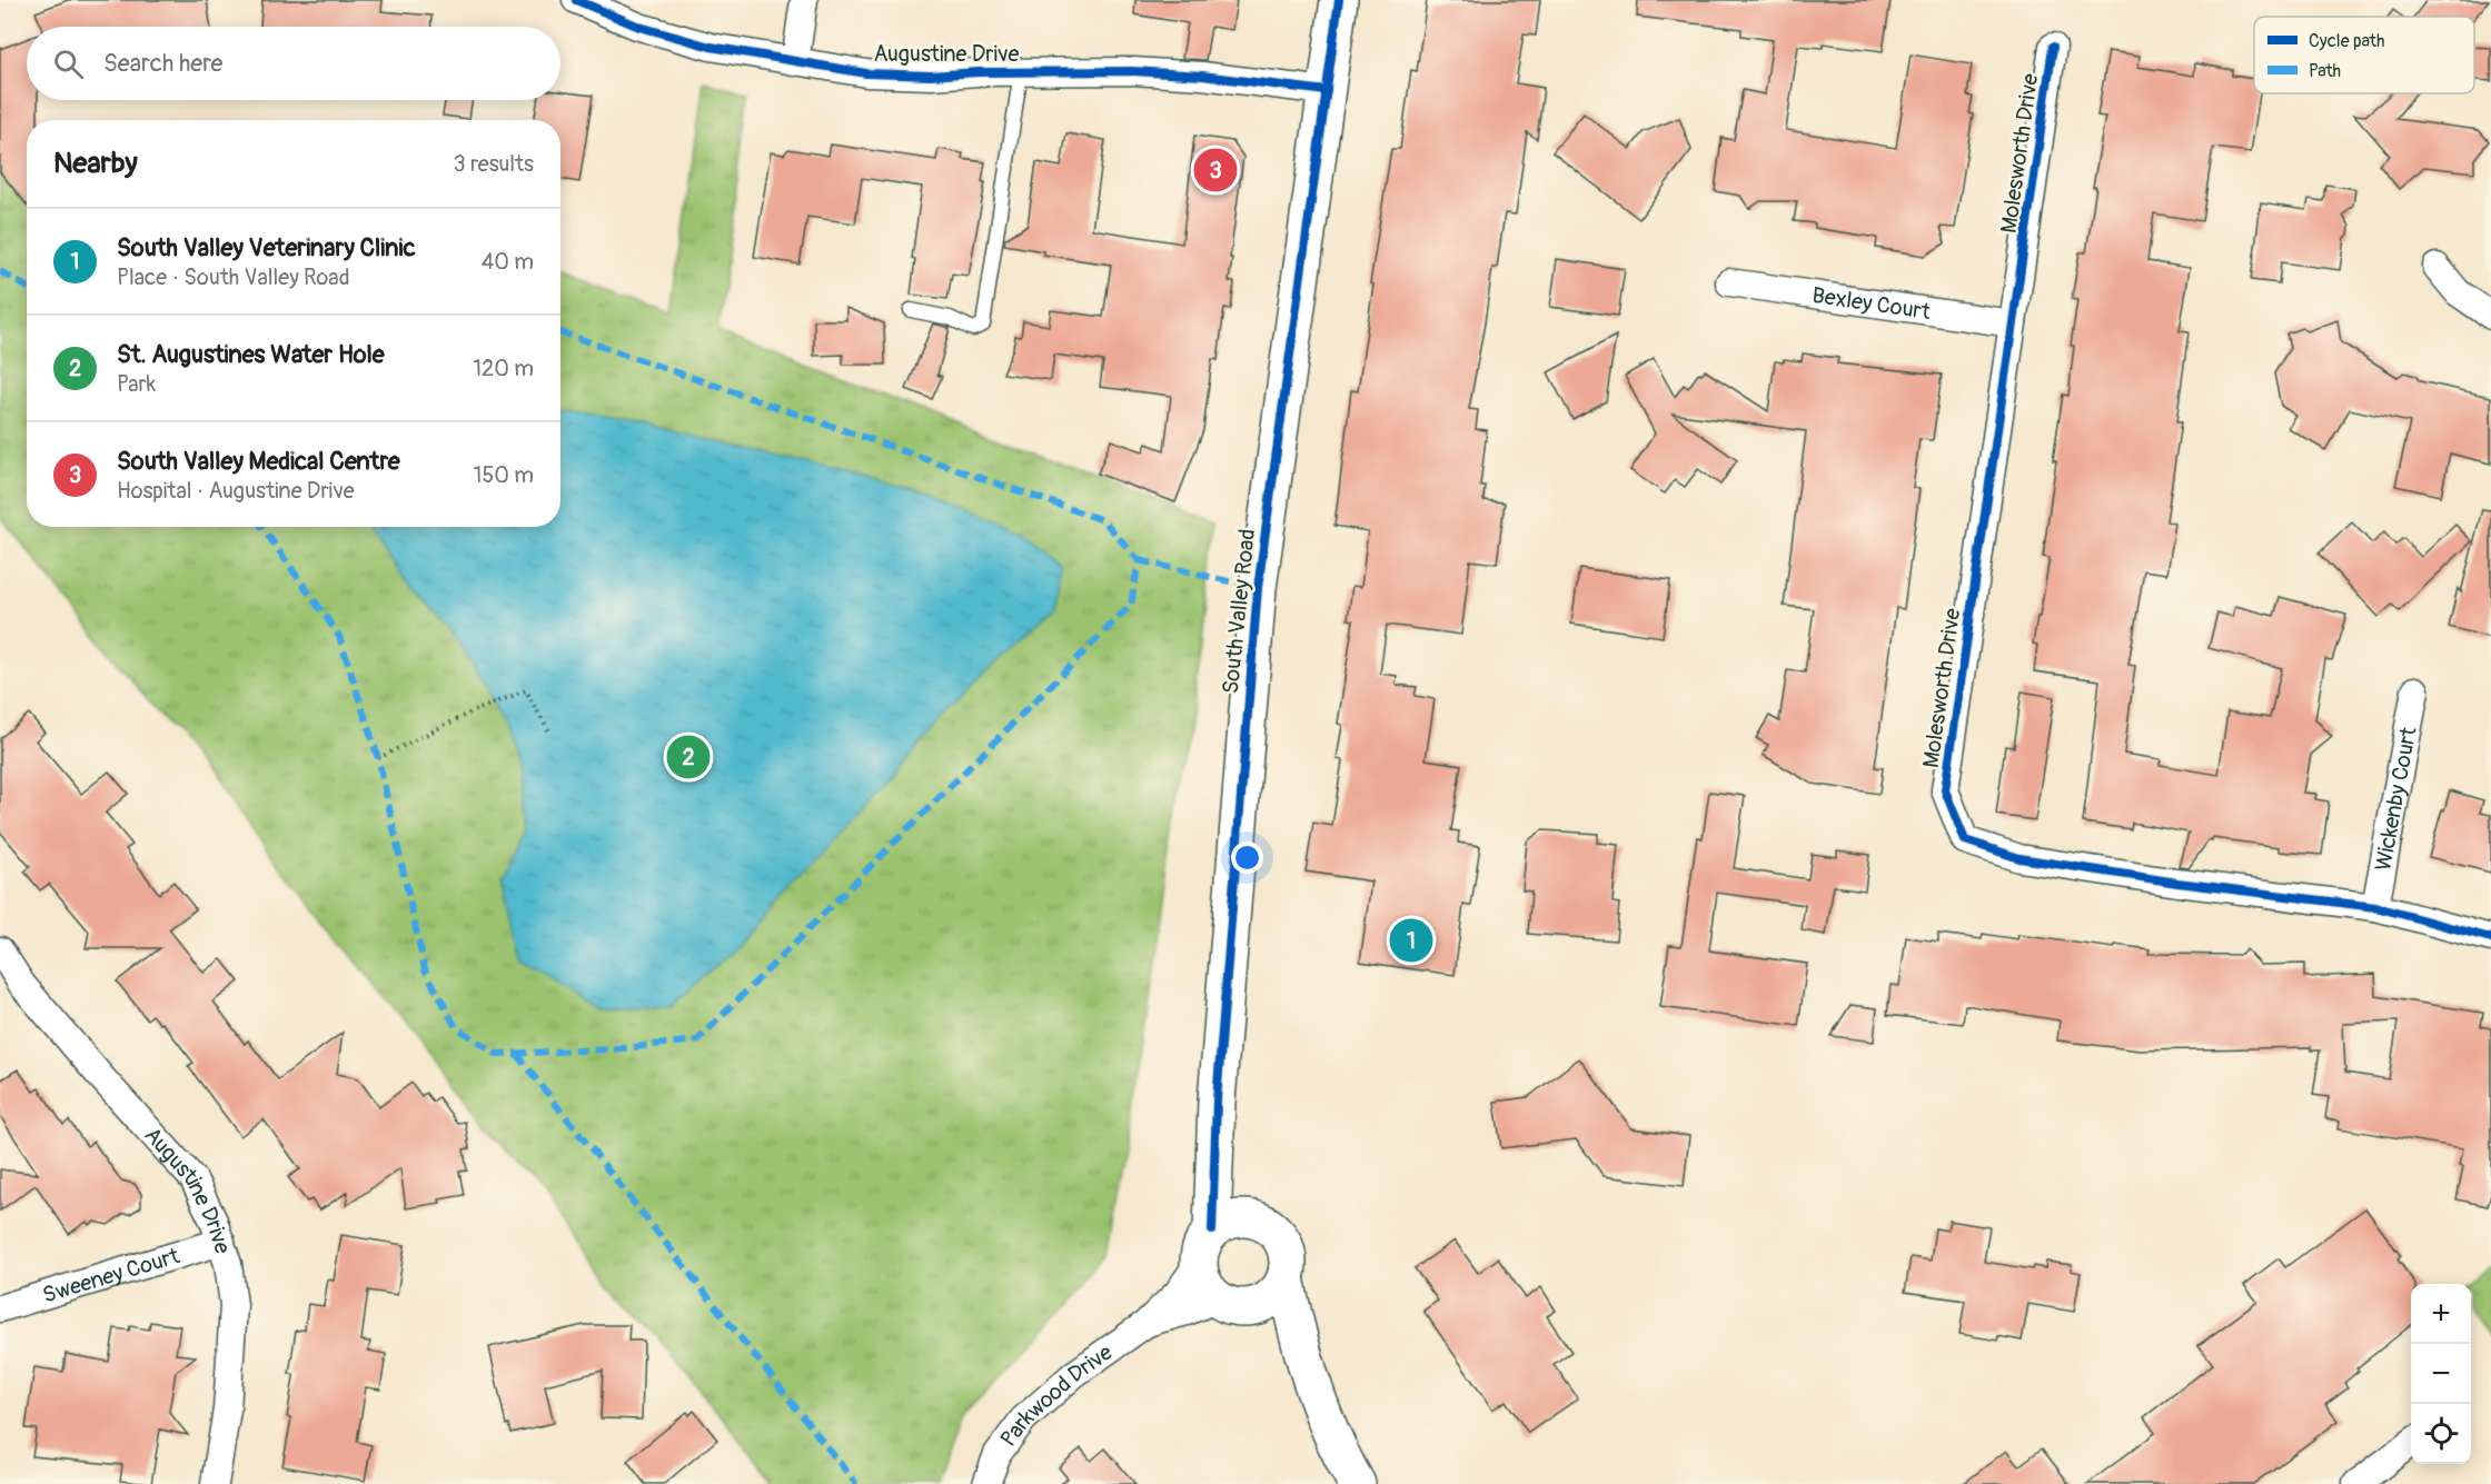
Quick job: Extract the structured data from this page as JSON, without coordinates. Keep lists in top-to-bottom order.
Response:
{
  "streets": {
    "main road": ["South Valley Road"],
    "street": [
      "Augustine Drive",
      "Molesworth Drive",
      "Bexley Court",
      "Wickenby Court",
      "Sweeney Court",
      "Parkwood Drive"
    ]
  },
  "crossings": [
    ["Augustine Drive", "South Valley Road"],
    ["Augustine Drive", "Sweeney Court"],
    ["Molesworth Drive", "Bexley Court"],
    ["Molesworth Drive", "Wickenby Court"],
    ["South Valley Road", "Parkwood Drive"]
  ],
  "legend": ["Cycle path", "Path"],
  "page": {
    "search": "Search here",
    "heading": ["Nearby", "3 results"],
    "pins": ["3", "2", "1"],
    "list": [
      {
        "mark": "1",
        "name": "South Valley Veterinary Clinic",
        "note": "Place · South Valley Road",
        "value": "40 m"
      },
      {
        "mark": "2",
        "name": "St. Augustines Water Hole",
        "note": "Park",
        "value": "120 m"
      },
      {
        "mark": "3",
        "name": "South Valley Medical Centre",
        "note": "Hospital · Augustine Drive",
        "value": "150 m"
      }
    ],
    "map_buttons": ["+", "−"]
  }
}
